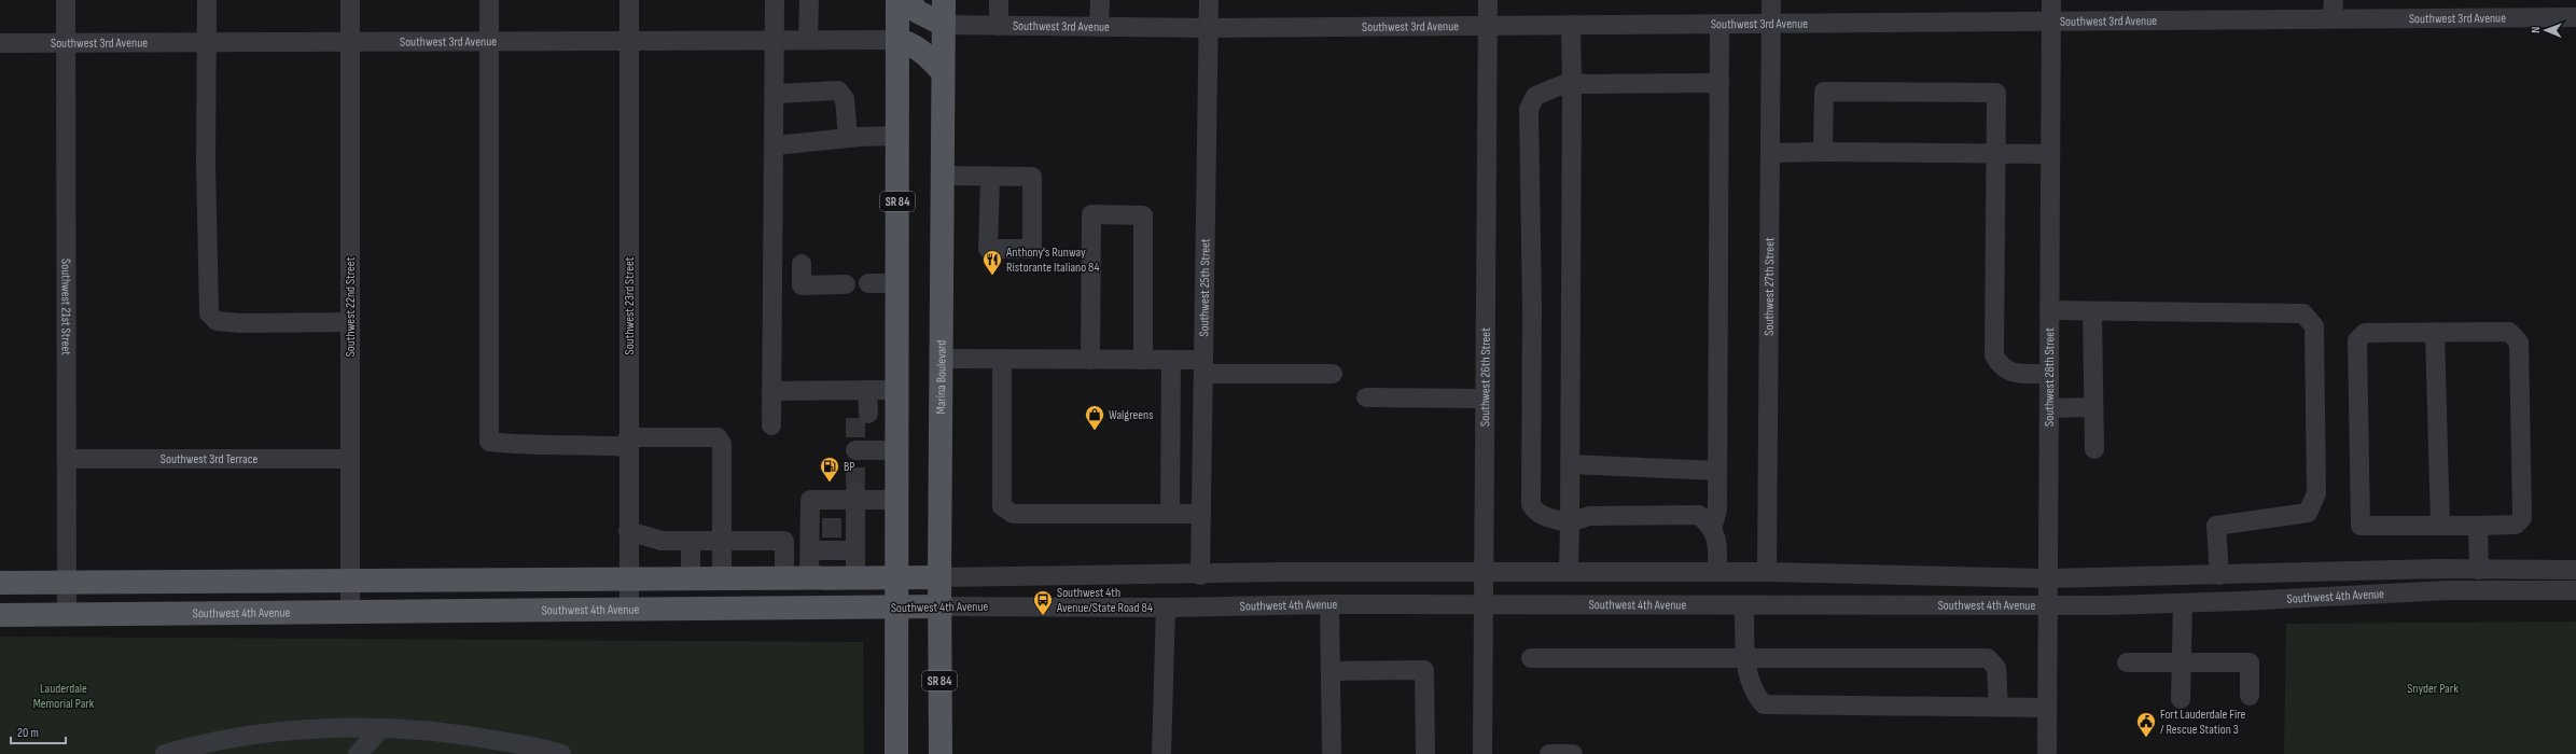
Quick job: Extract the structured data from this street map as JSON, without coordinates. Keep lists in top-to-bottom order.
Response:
{
  "streets": {
    "main road": ["SR 84", "Marina Boulevard", "Southwest 4th Avenue"],
    "street": [
      "Southwest 3rd Avenue",
      "Southwest 27th Street",
      "Southwest 25th Street",
      "Southwest 23rd Street",
      "Southwest 21st Street",
      "Southwest 22nd Street",
      "Southwest 26th Street",
      "Southwest 28th Street",
      "Southwest 3rd Terrace"
    ]
  },
  "crossings": [
    ["Southwest 3rd Avenue", "SR 84"],
    ["Southwest 3rd Avenue", "Southwest 27th Street"],
    ["Southwest 3rd Avenue", "Southwest 25th Street"],
    ["Southwest 3rd Avenue", "Southwest 23rd Street"],
    ["Southwest 3rd Avenue", "Southwest 21st Street"],
    ["Southwest 3rd Avenue", "Southwest 22nd Street"],
    ["Southwest 3rd Avenue", "Marina Boulevard"],
    ["Southwest 3rd Avenue", "Southwest 26th Street"],
    ["Southwest 3rd Avenue", "Southwest 28th Street"],
    ["SR 84", "Southwest 4th Avenue"],
    ["Southwest 27th Street", "Southwest 4th Avenue"],
    ["Southwest 25th Street", "Southwest 4th Avenue"],
    ["Southwest 23rd Street", "Southwest 4th Avenue"],
    ["Southwest 21st Street", "Southwest 3rd Terrace"],
    ["Southwest 21st Street", "Southwest 4th Avenue"],
    ["Southwest 22nd Street", "Southwest 3rd Terrace"],
    ["Southwest 22nd Street", "Southwest 4th Avenue"],
    ["Marina Boulevard", "Southwest 4th Avenue"],
    ["Southwest 26th Street", "Southwest 4th Avenue"],
    ["Southwest 28th Street", "Southwest 4th Avenue"]
  ],
  "parks": ["Lauderdale Memorial Park", "Snyder Park"],
  "places": {
    "restaurant": ["Anthony's Runway Ristorante Italiano 84"],
    "shop": ["Walgreens"],
    "fuel station": ["BP"],
    "bus stop": ["Southwest 4th Avenue/State Road 84"],
    "public building": ["Fort Lauderdale Fire / Rescue Station 3"]
  },
  "scale_bar": "20 m",
  "north": "left"
}
